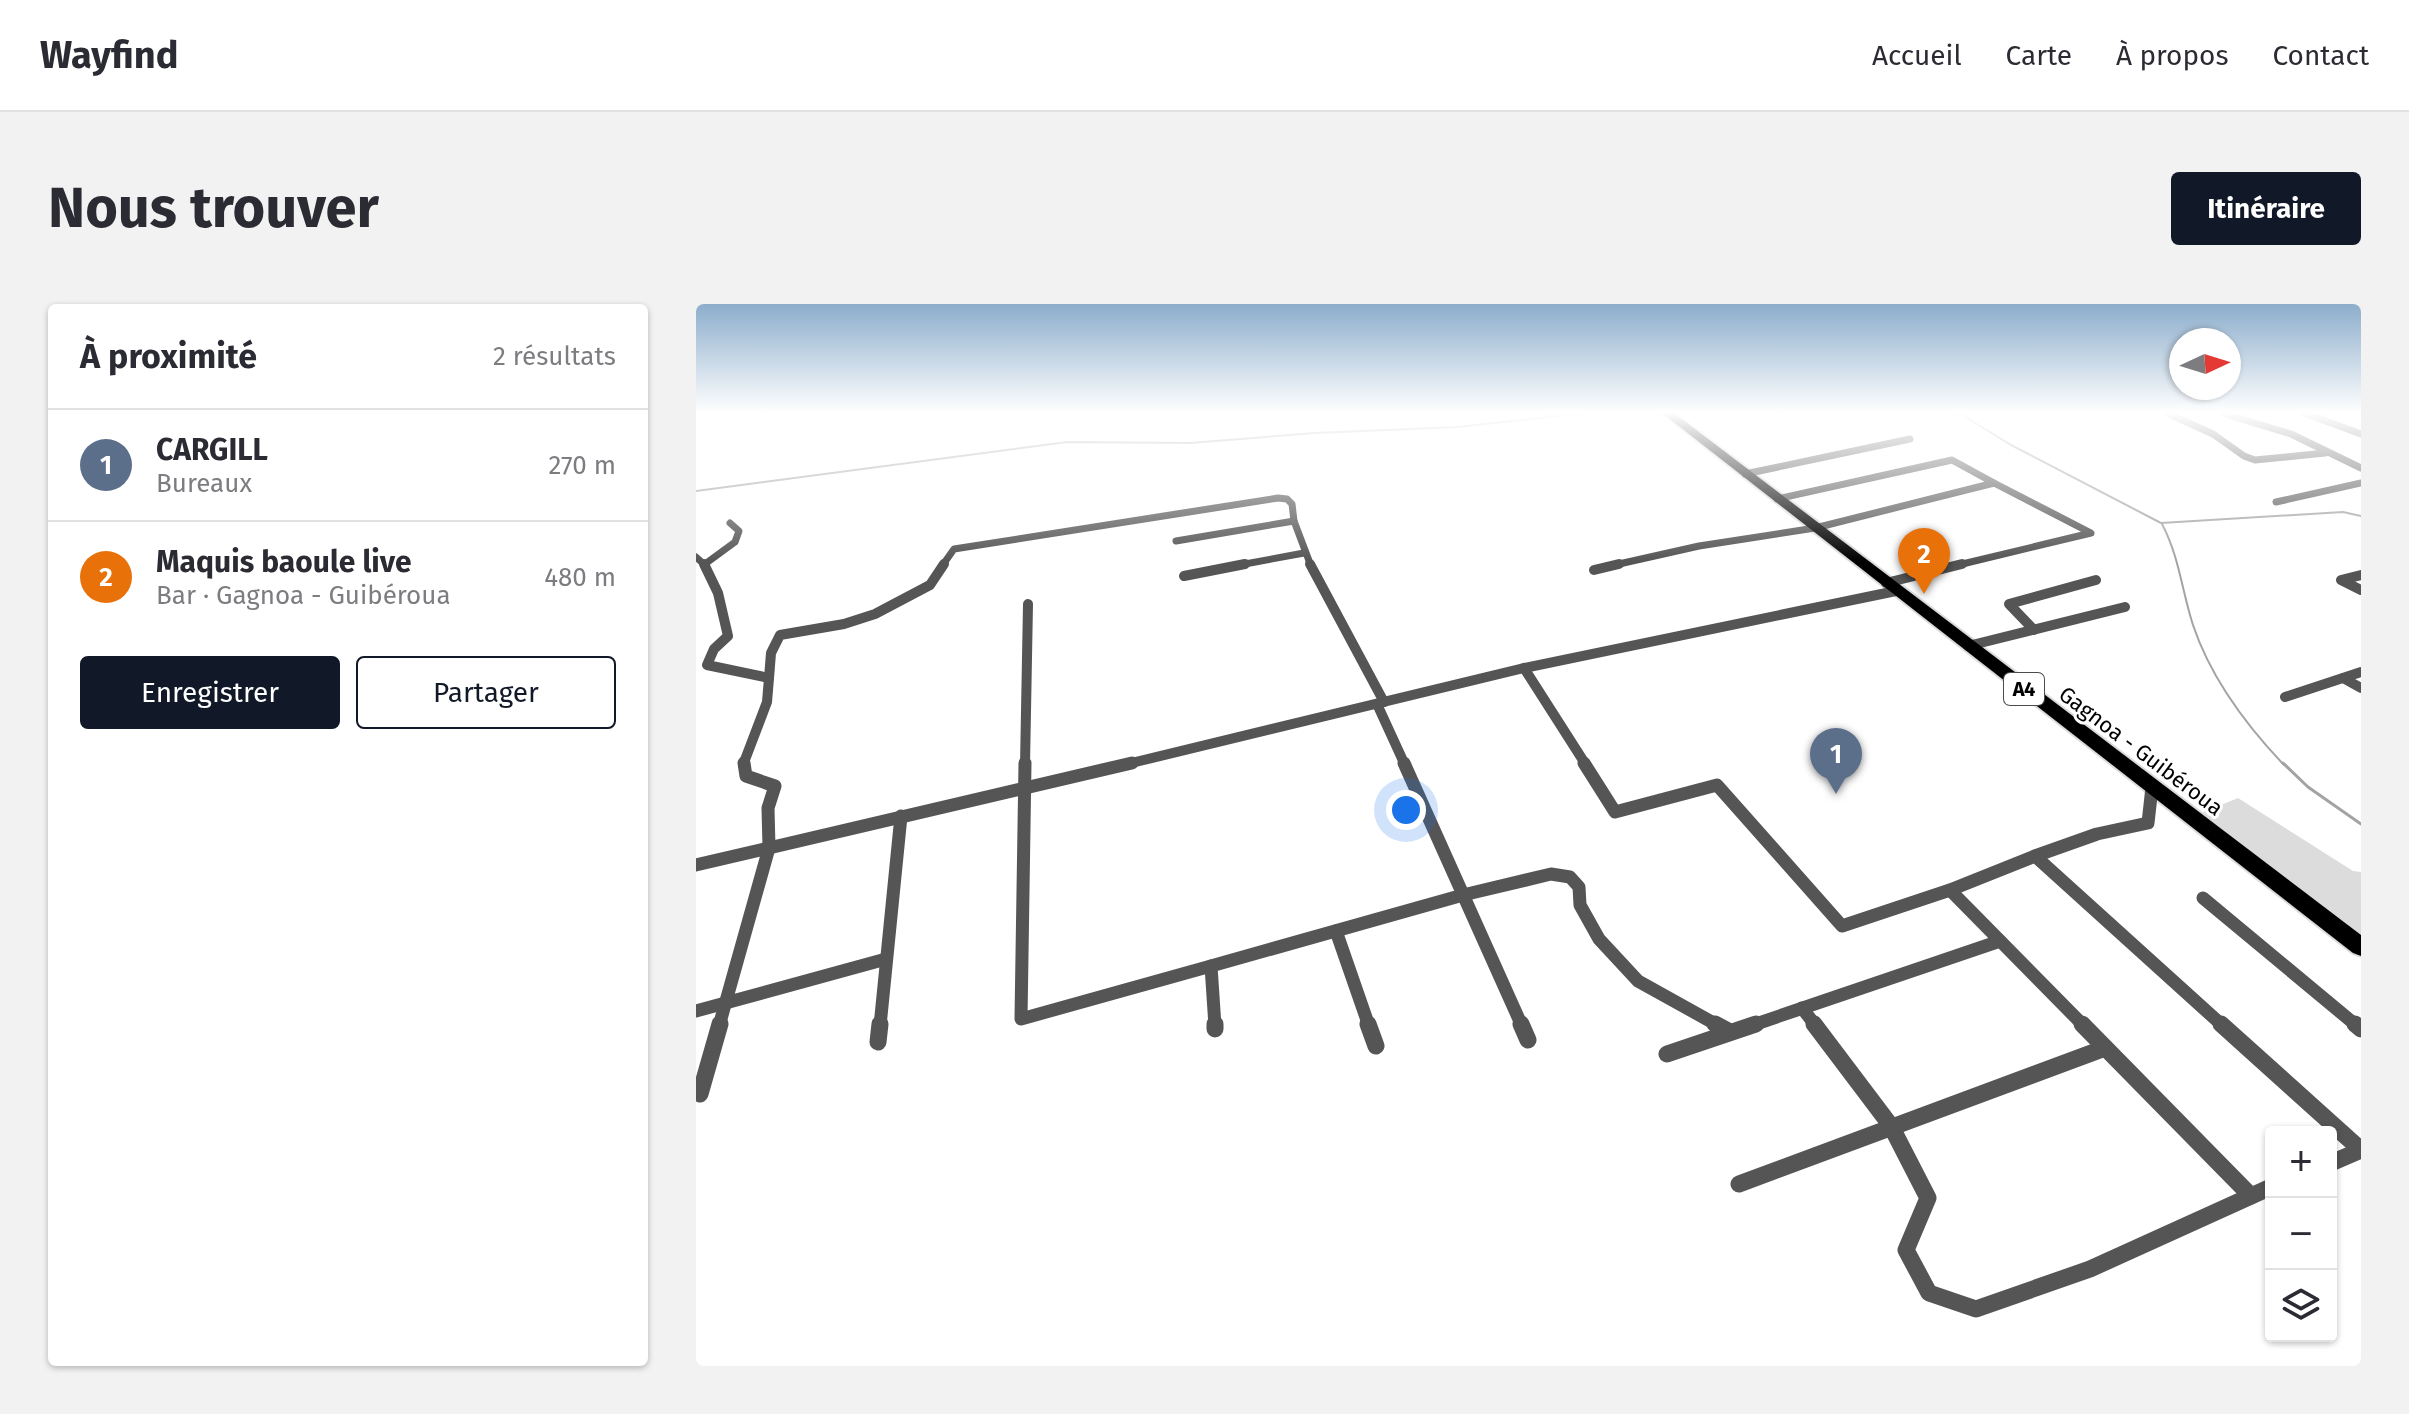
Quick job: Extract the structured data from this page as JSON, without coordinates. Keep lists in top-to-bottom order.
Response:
{
  "streets": {
    "main road": ["A4", "Gagnoa - Guibéroua"]
  },
  "north": "right",
  "page": {
    "header": "Wayfind",
    "nav": [
      "Accueil",
      "Carte",
      "À propos",
      "Contact"
    ],
    "buttons": [
      "Itinéraire",
      ["Enregistrer", "Partager"]
    ],
    "title": "Nous trouver",
    "heading": ["À proximité", "2 résultats"],
    "list": [
      {
        "mark": "1",
        "name": "CARGILL",
        "note": "Bureaux",
        "value": "270 m"
      },
      {
        "mark": "2",
        "name": "Maquis baoule live",
        "note": "Bar · Gagnoa - Guibéroua",
        "value": "480 m"
      }
    ],
    "pins": ["2", "1"],
    "map_buttons": ["+", "−"]
  }
}
